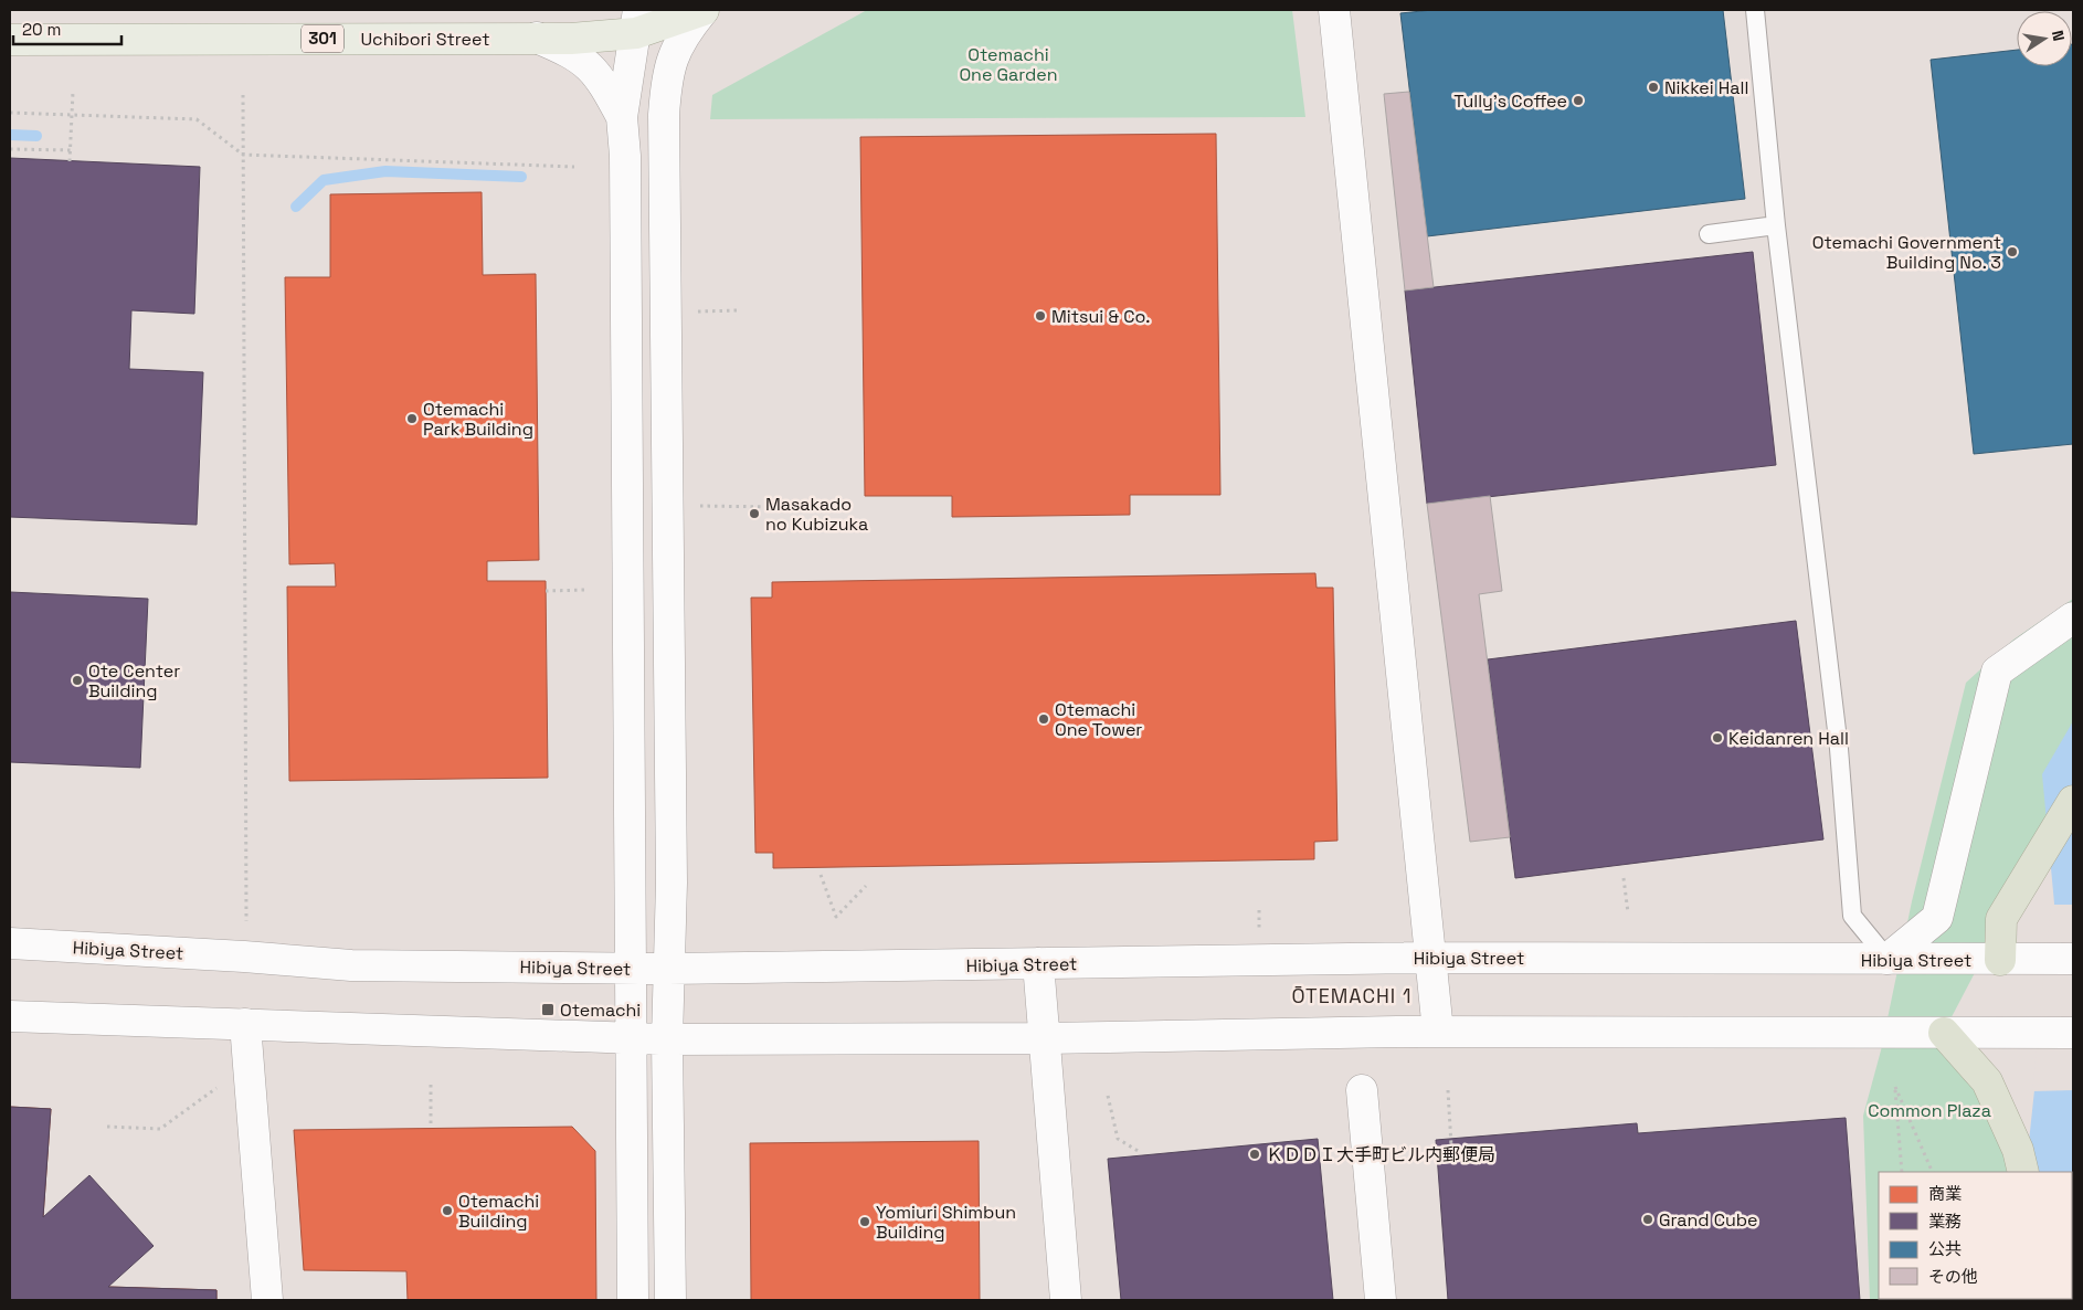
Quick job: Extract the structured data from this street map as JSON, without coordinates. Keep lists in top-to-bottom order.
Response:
{
  "streets": {
    "main road": ["301", "Uchibori Street"],
    "street": ["Hibiya Street"]
  },
  "districts": ["ŌTEMACHI 1"],
  "parks": ["Otemachi One Garden", "Common Plaza"],
  "places": {
    "other": [
      "Nikkei Hall",
      "Tully's Coffee",
      "Otemachi Government Building No. 3",
      "Mitsui & Co.",
      "Otemachi Park Building",
      "Masakado no Kubizuka",
      "Ote Center Building",
      "Otemachi One Tower",
      "Keidanren Hall",
      "ＫＤＤＩ大手町ビル内郵便局",
      "Otemachi Building",
      "Grand Cube",
      "Yomiuri Shimbun Building"
    ],
    "transit": ["Otemachi"]
  },
  "legend": [
    "商業",
    "業務",
    "公共",
    "その他"
  ],
  "scale_bar": "20 m",
  "north": "right"
}
